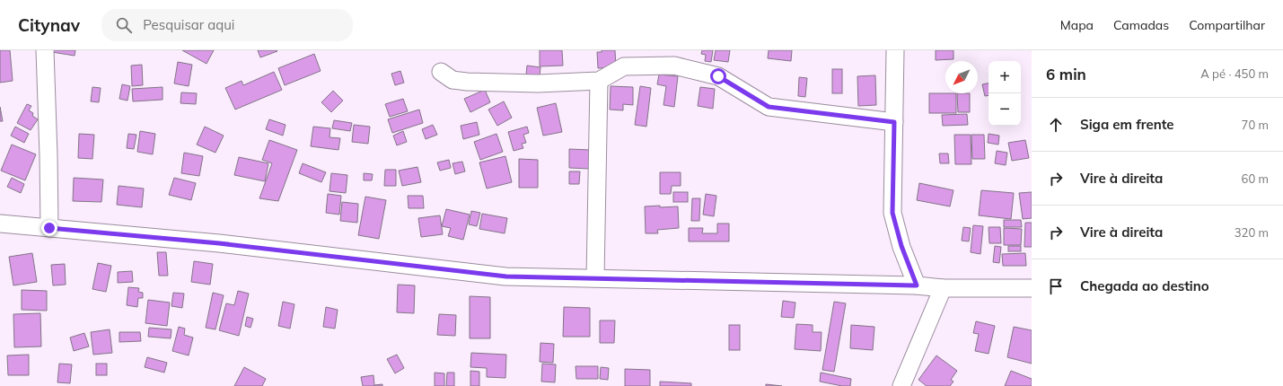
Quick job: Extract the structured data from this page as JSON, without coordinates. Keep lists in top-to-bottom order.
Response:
{
  "north": "bottom left",
  "page": {
    "header": "Citynav",
    "search": "Pesquisar aqui",
    "nav": ["Mapa", "Camadas", "Compartilhar"],
    "heading": ["6 min", "A pé · 450 m"],
    "map_buttons": ["+", "−"],
    "list": [
      ["Siga em frente", "70 m"],
      ["Vire à direita", "60 m"],
      ["Vire à direita", "320 m"],
      "Chegada ao destino"
    ]
  }
}
